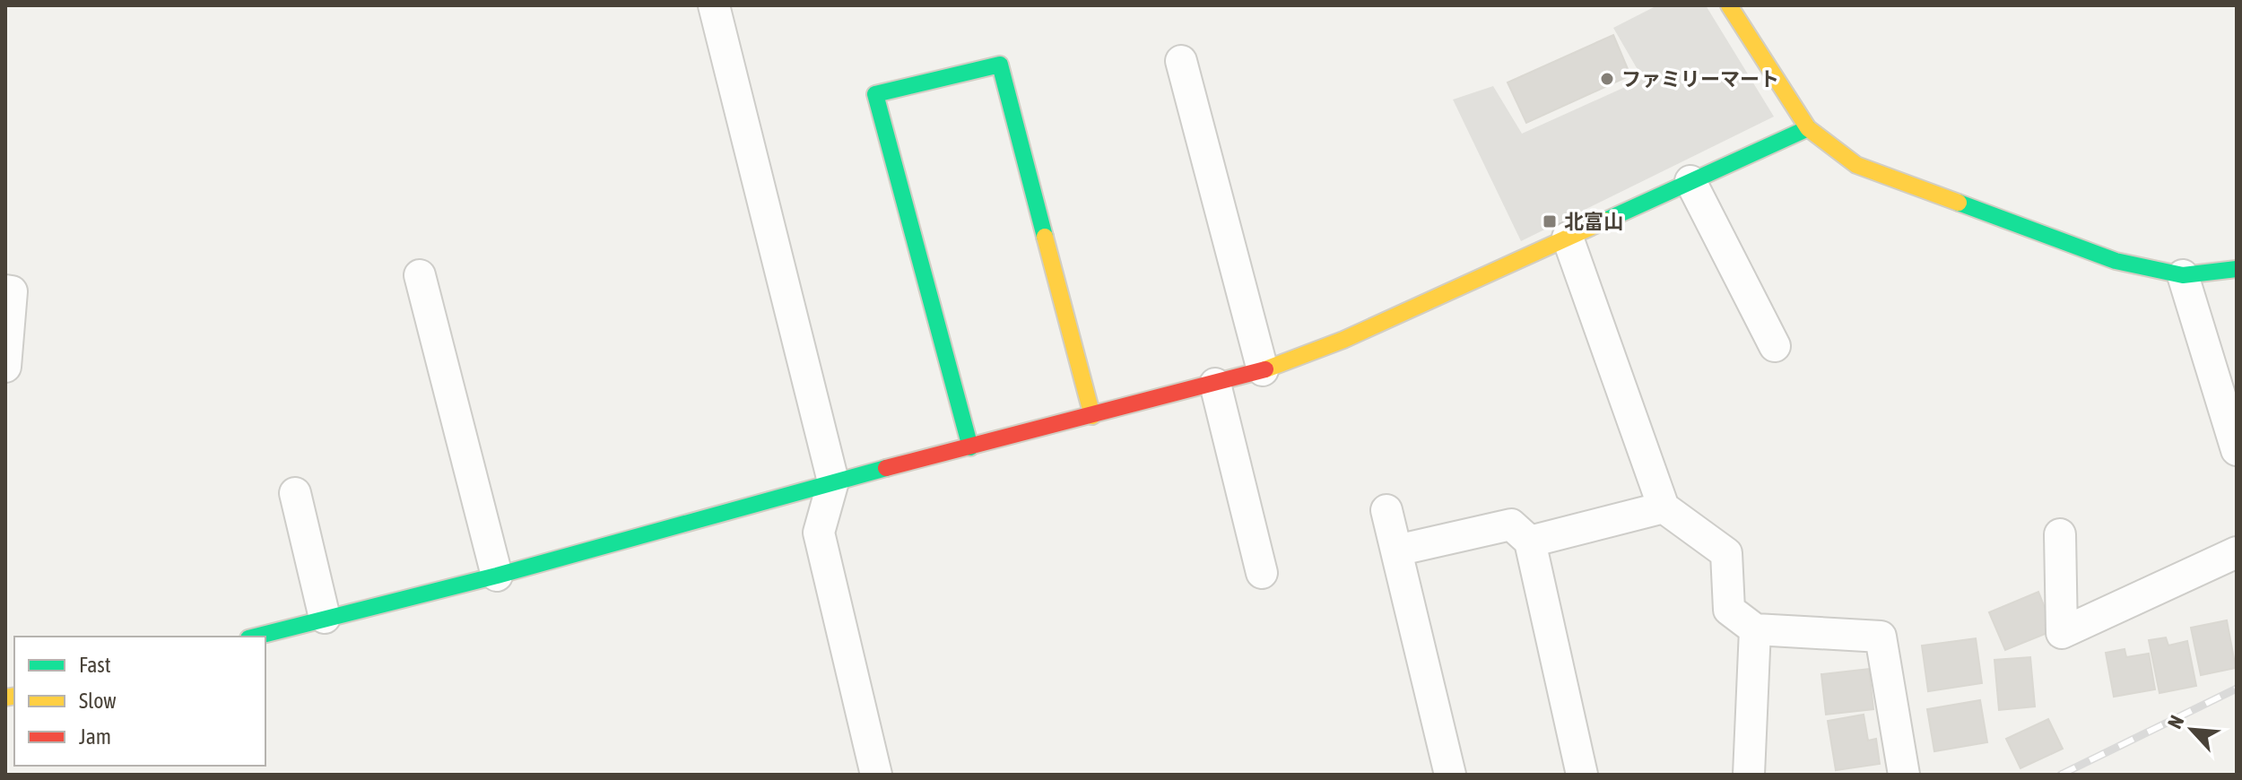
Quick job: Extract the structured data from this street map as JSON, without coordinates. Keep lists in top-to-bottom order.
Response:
{
  "places": {
    "other": ["ファミリーマート"],
    "transit": ["北富山"]
  },
  "legend": ["Fast", "Slow", "Jam"],
  "north": "top left"
}
